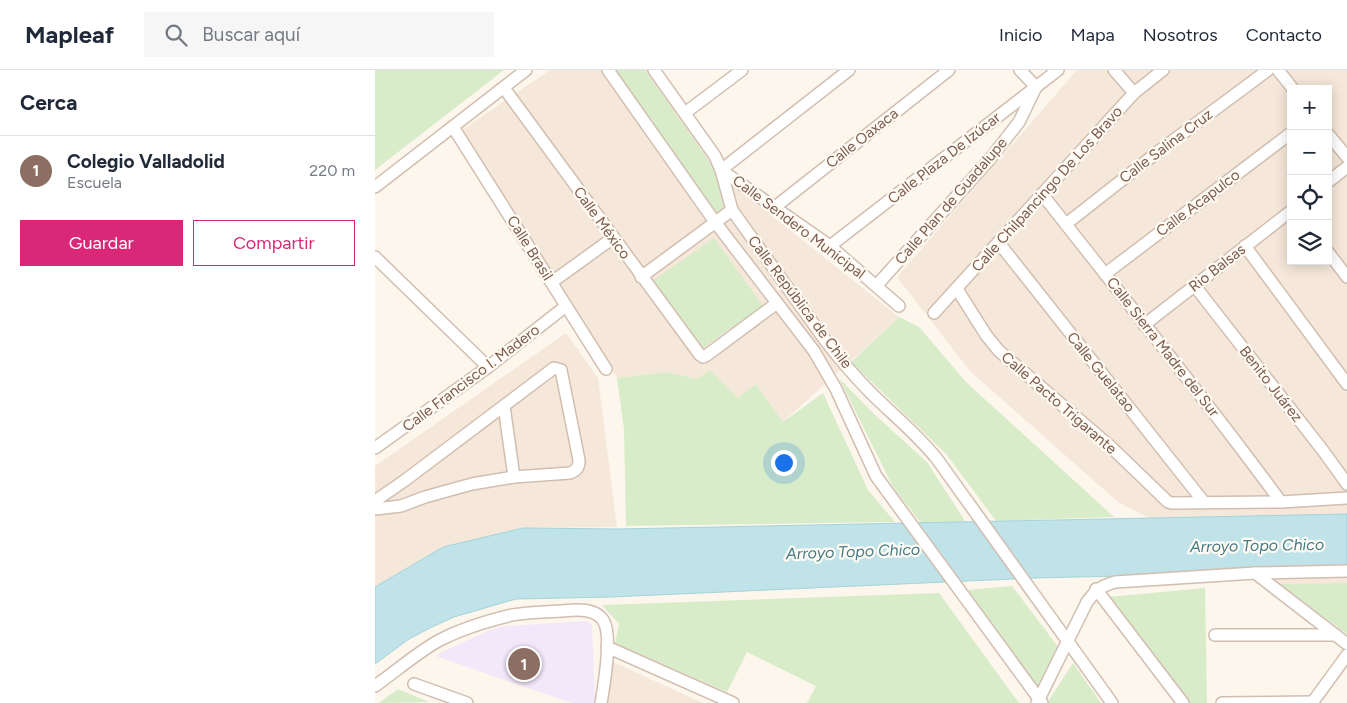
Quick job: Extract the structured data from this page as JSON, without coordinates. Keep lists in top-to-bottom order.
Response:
{
  "streets": {
    "street": [
      "Calle Oaxaca",
      "Calle Salina Cruz",
      "Calle Plaza De Izúcar",
      "Calle Chilpancingo De Los Bravo",
      "Calle Plan de Guadalupe",
      "Calle Acapulco",
      "Calle México",
      "Calle Sendero Municipal",
      "Calle Brasil",
      "Rio Balsas",
      "Calle República de Chile",
      "Calle Sierra Madre del Sur",
      "Calle Guelatao",
      "Calle Francisco I. Madero",
      "Benito Juárez",
      "Calle Pacto Trigarante"
    ]
  },
  "crossings": [
    ["Calle Oaxaca", "Calle Sendero Municipal"],
    ["Calle Salina Cruz", "Calle Sierra Madre del Sur"],
    ["Calle Plaza De Izúcar", "Calle Plan de Guadalupe"],
    ["Calle Plaza De Izúcar", "Calle Sendero Municipal"],
    ["Calle Chilpancingo De Los Bravo", "Calle Sierra Madre del Sur"],
    ["Calle Chilpancingo De Los Bravo", "Calle Guelatao"],
    ["Calle Chilpancingo De Los Bravo", "Calle Pacto Trigarante"],
    ["Calle Plan de Guadalupe", "Calle Sendero Municipal"],
    ["Calle Acapulco", "Calle Sierra Madre del Sur"],
    ["Calle México", "Calle República de Chile"],
    ["Calle Sendero Municipal", "Calle República de Chile"],
    ["Calle Brasil", "Calle Francisco I. Madero"],
    ["Rio Balsas", "Calle Sierra Madre del Sur"],
    ["Rio Balsas", "Benito Juárez"],
    ["Calle Guelatao", "Calle Pacto Trigarante"]
  ],
  "water": ["Arroyo Topo Chico"],
  "page": {
    "header": "Mapleaf",
    "search": "Buscar aquí",
    "nav": [
      "Inicio",
      "Mapa",
      "Nosotros",
      "Contacto"
    ],
    "heading": "Cerca",
    "map_buttons": ["+", "−"],
    "list": [
      {
        "mark": "1",
        "name": "Colegio Valladolid",
        "note": "Escuela",
        "value": "220 m"
      }
    ],
    "buttons": ["Guardar", "Compartir"],
    "pins": "1"
  }
}
